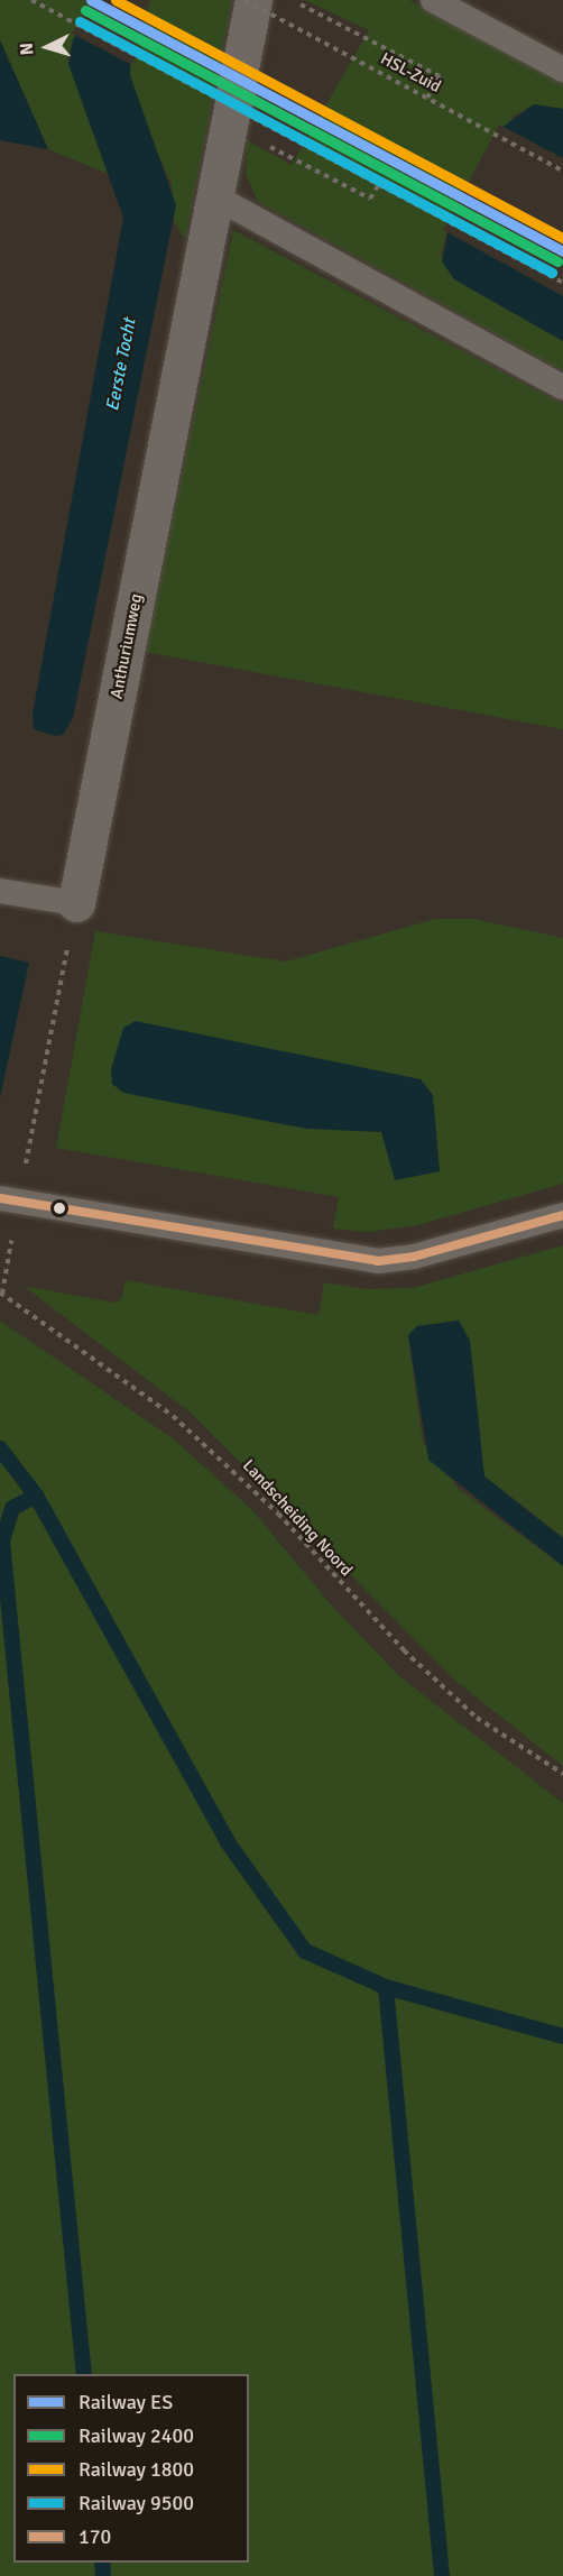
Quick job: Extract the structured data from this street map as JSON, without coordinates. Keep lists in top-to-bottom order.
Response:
{
  "streets": {
    "street": ["Anthuriumweg"],
    "path": ["HSL-Zuid", "Landscheiding Noord"]
  },
  "water": ["Eerste Tocht"],
  "lines": [
    "rail line ES",
    "rail line 1800",
    "rail line 2400",
    "rail line 9500",
    "transit line 170"
  ],
  "legend": [
    "Railway ES",
    "Railway 2400",
    "Railway 1800",
    "Railway 9500",
    "170"
  ],
  "north": "left"
}
